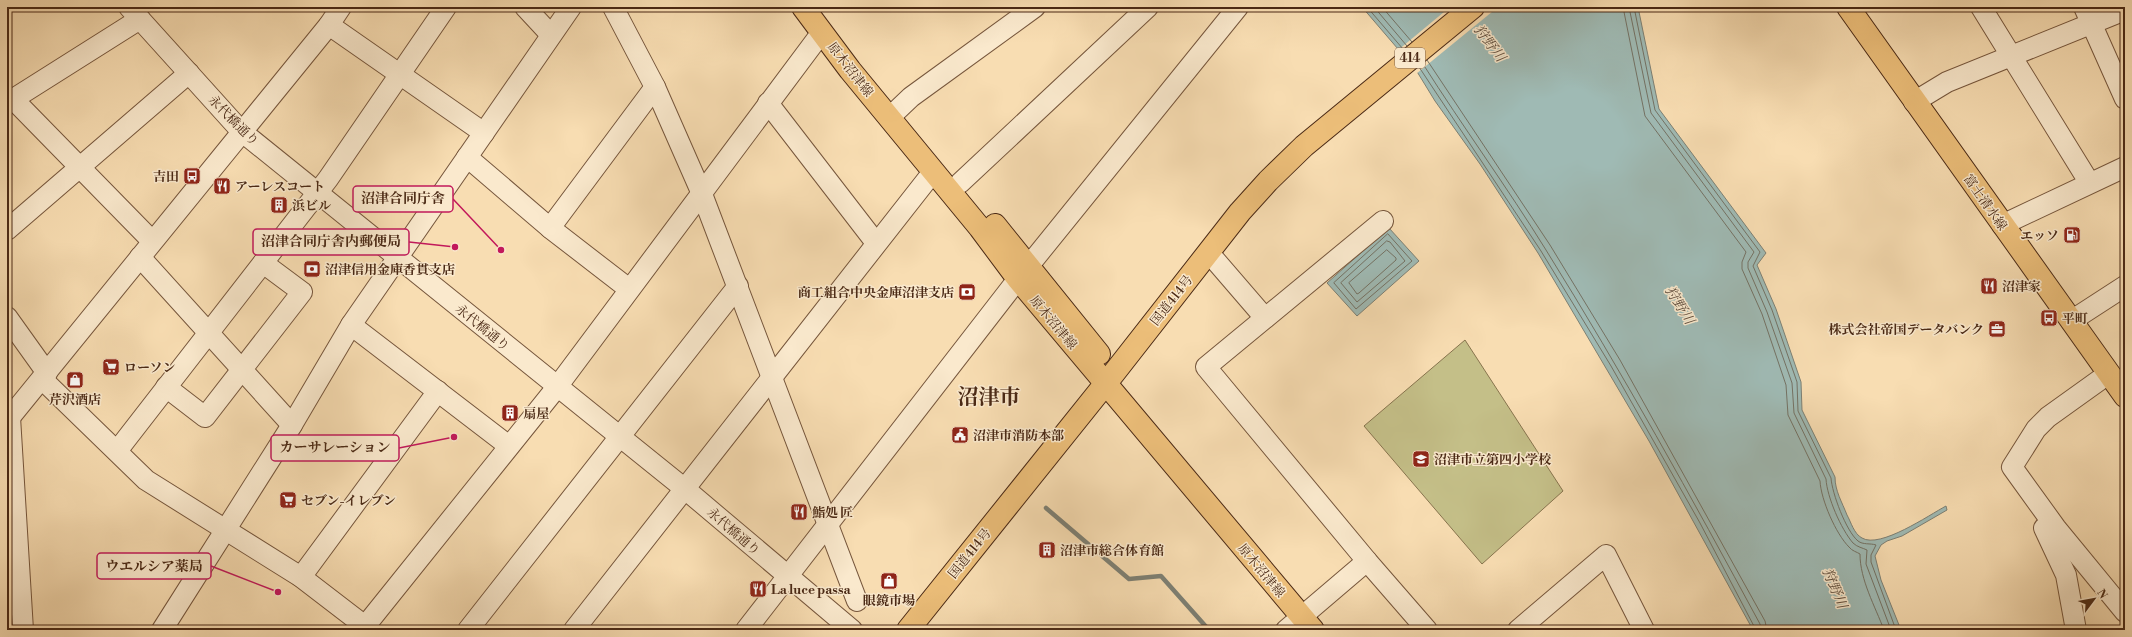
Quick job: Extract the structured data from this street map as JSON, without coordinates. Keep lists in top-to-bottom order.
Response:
{
  "streets": {
    "main road": [
      "414",
      "原木沼津線",
      "富士清水線",
      "国道414号"
    ],
    "street": ["永代橋通り"]
  },
  "crossings": [
    ["原木沼津線", "国道414号"]
  ],
  "districts": ["沼津市"],
  "water": ["狩野川"],
  "places": {
    "bus stop": ["吉田", "平町"],
    "restaurant": [
      "アーレスコート",
      "沼津家",
      "鮨処 匠",
      "La luce passa"
    ],
    "building": ["浜ビル", "扇屋", "沼津市総合体育館"],
    "fuel station": ["エッソ"],
    "other": [
      "沼津合同庁舎内郵便局",
      "沼津合同庁舎",
      "カーサレーション",
      "ウエルシア薬局"
    ],
    "bank": ["沼津信用金庫香貫支店", "商工組合中央金庫沼津支店"],
    "office": ["株式会社帝国データバンク"],
    "supermarket": ["ローソン", "セブン-イレブン"],
    "shop": ["芹沢酒店", "眼鏡市場"],
    "public building": ["沼津市消防本部"],
    "school or university": ["沼津市立第四小学校"]
  },
  "north": "top right"
}
